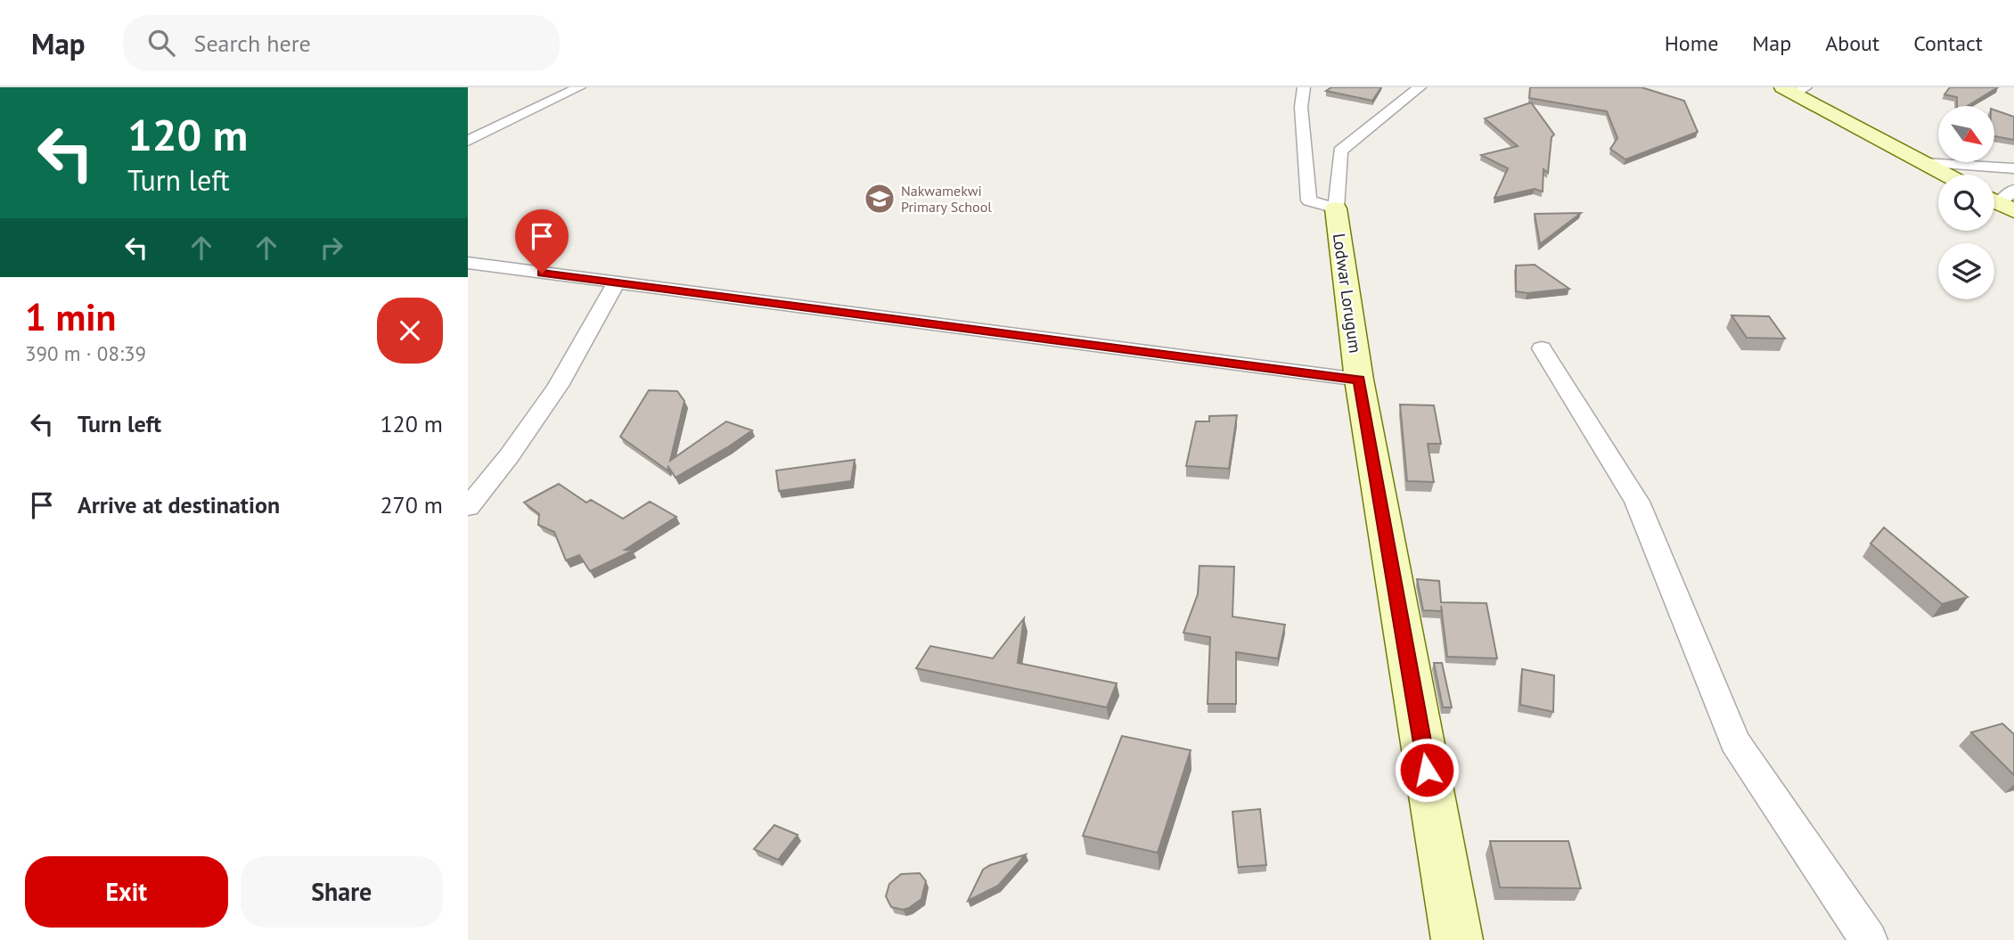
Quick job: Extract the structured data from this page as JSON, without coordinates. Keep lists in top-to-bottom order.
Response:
{
  "streets": {
    "street": ["Lodwar Lorugum"]
  },
  "places": {
    "school or university": ["Nakwamekwi Primary School"]
  },
  "north": "bottom right",
  "page": {
    "header": "Map",
    "search": "Search here",
    "nav": [
      "Home",
      "Map",
      "About",
      "Contact"
    ],
    "turn": ["120 m", "Turn left"],
    "heading": ["1 min", "390 m · 08:39"],
    "list": [
      {
        "name": "Turn left",
        "value": "120 m"
      },
      {
        "name": "Arrive at destination",
        "value": "270 m"
      }
    ],
    "buttons": ["Exit", "Share"]
  }
}
